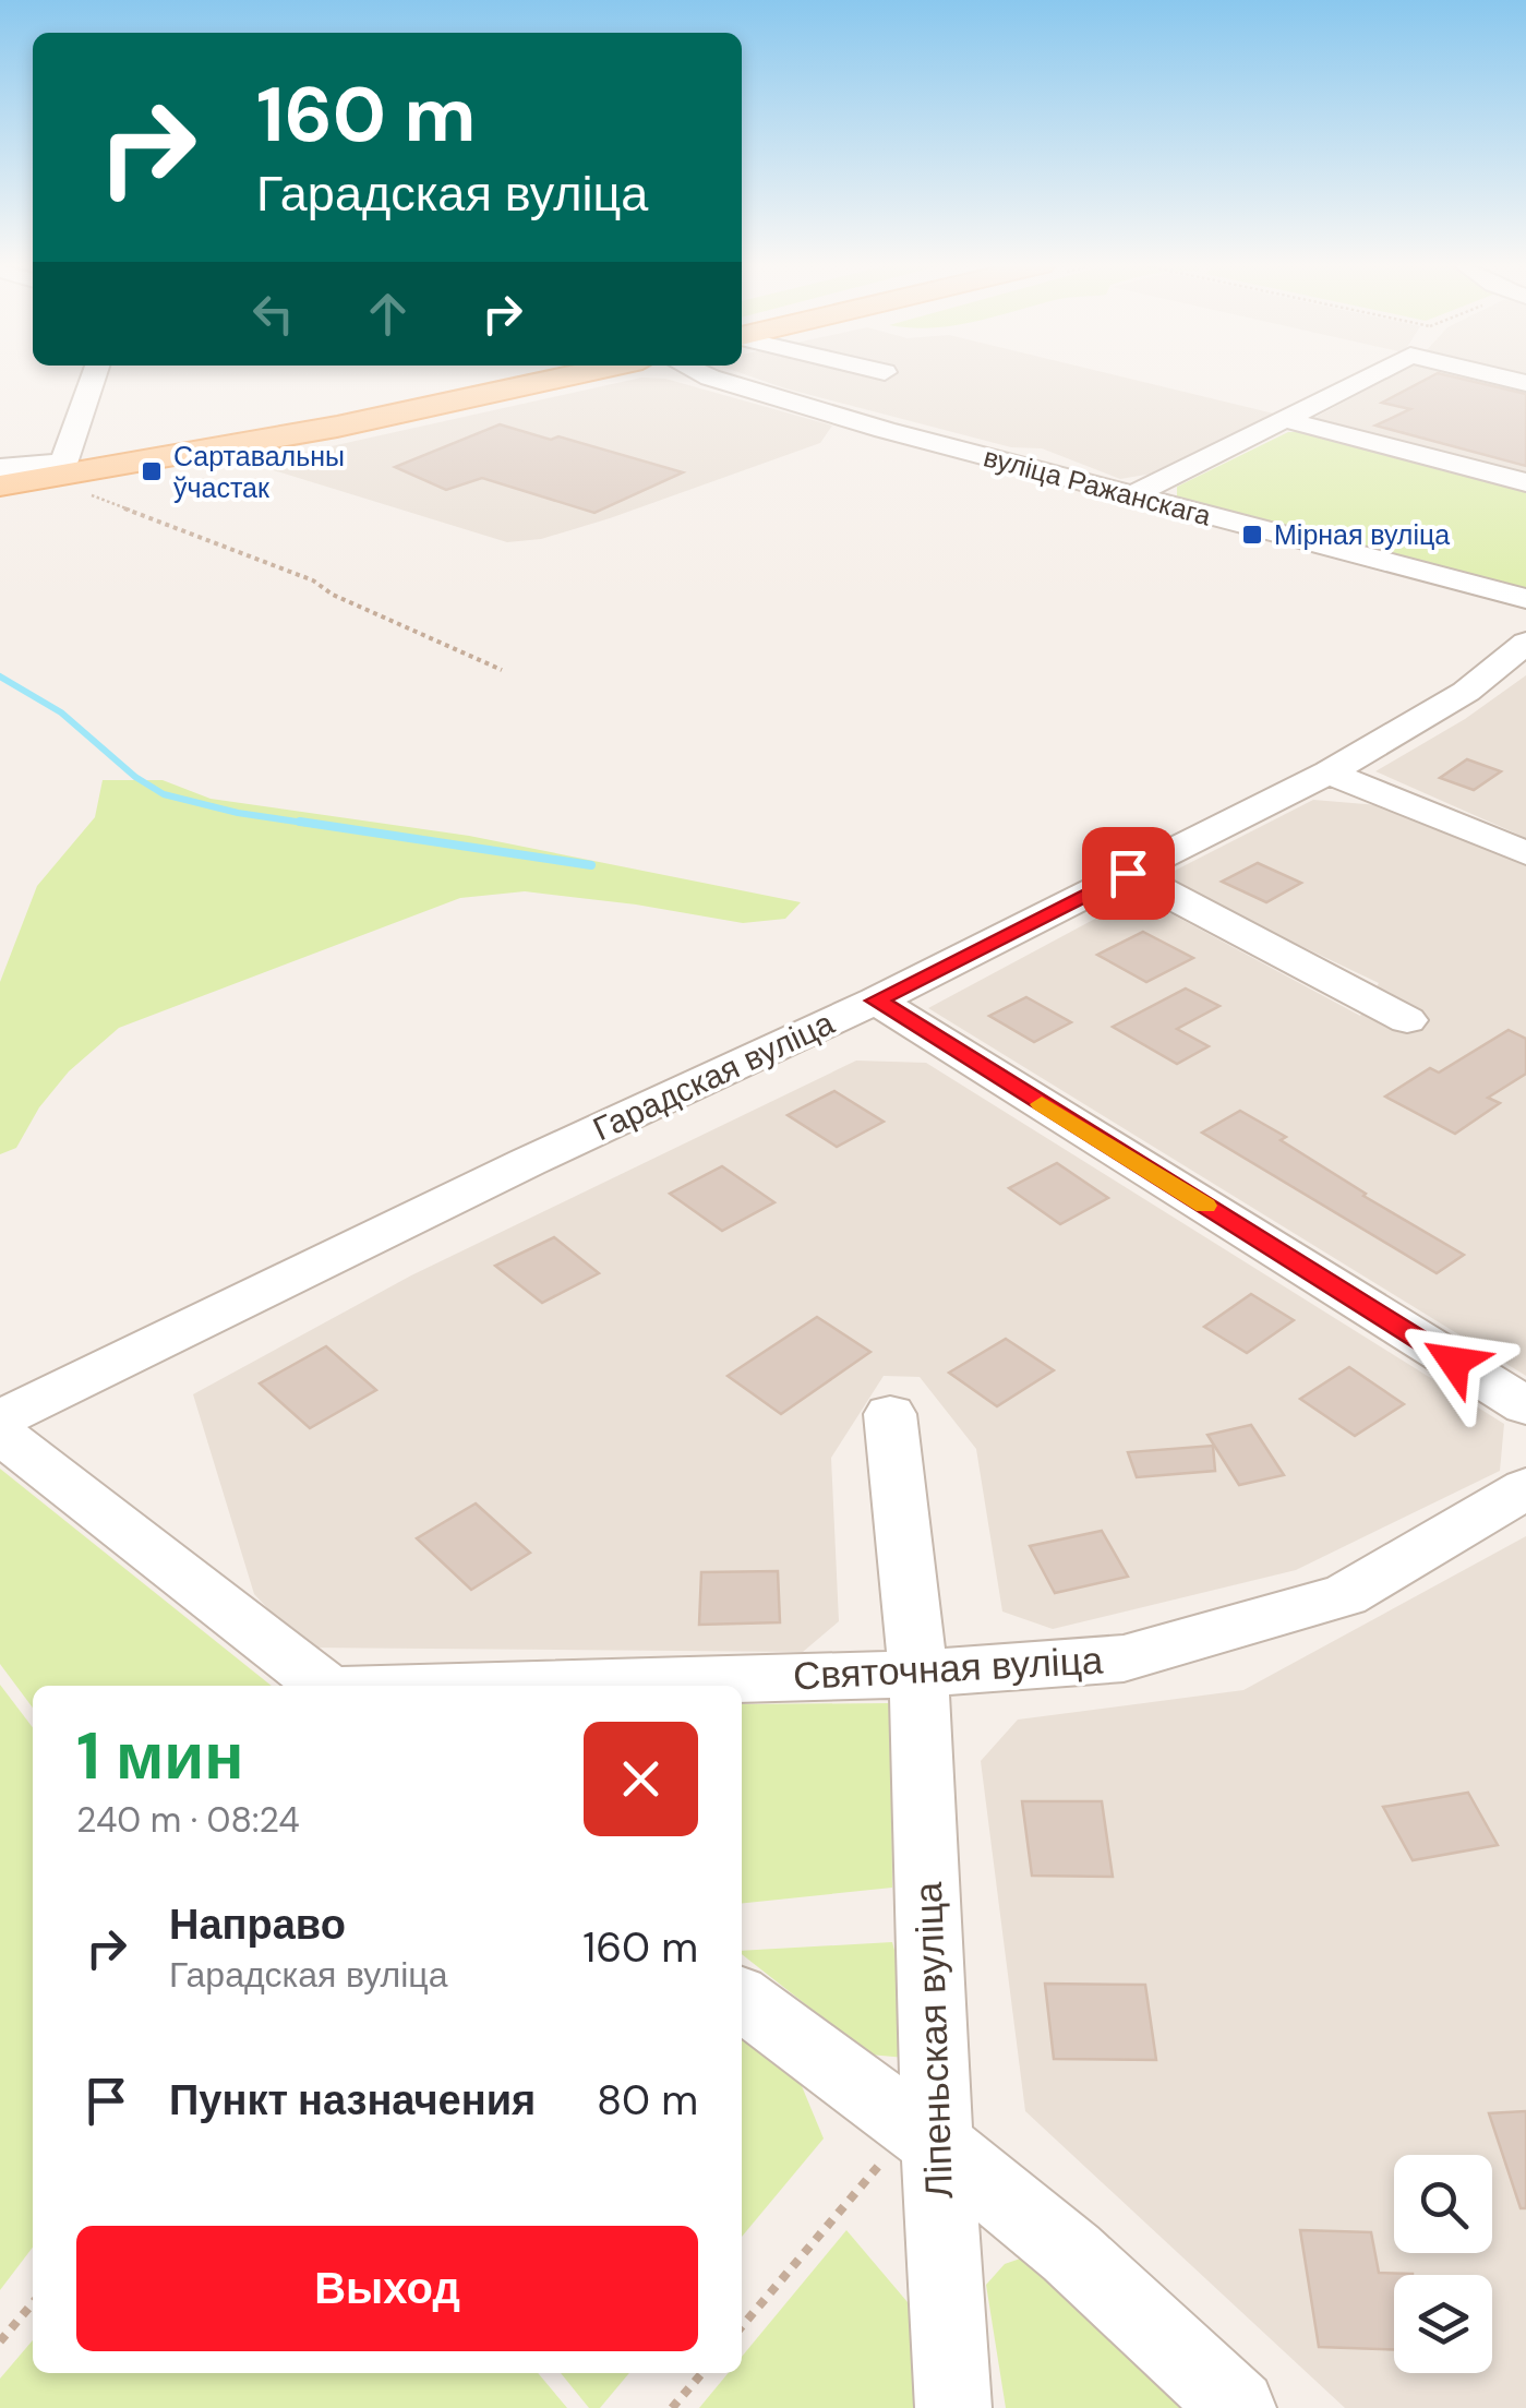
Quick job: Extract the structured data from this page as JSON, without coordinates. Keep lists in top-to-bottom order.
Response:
{
  "streets": {
    "street": [
      "вуліца Ражанскага",
      "Гарадская вуліца",
      "Святочная вуліца",
      "Ліпеньская вуліца"
    ]
  },
  "crossings": [
    ["Святочная вуліца", "Ліпеньская вуліца"]
  ],
  "places": {
    "transit": ["Сартавальны ўчастак", "Мірная вуліца"]
  },
  "page": {
    "turn": ["160 m", "Гарадская вуліца"],
    "heading": ["1 мин", "240 m · 08:24"],
    "list": [
      {
        "name": "Направо",
        "note": "Гарадская вуліца",
        "value": "160 m"
      },
      {
        "name": "Пункт назначения",
        "value": "80 m"
      }
    ],
    "buttons": "Выход"
  }
}
